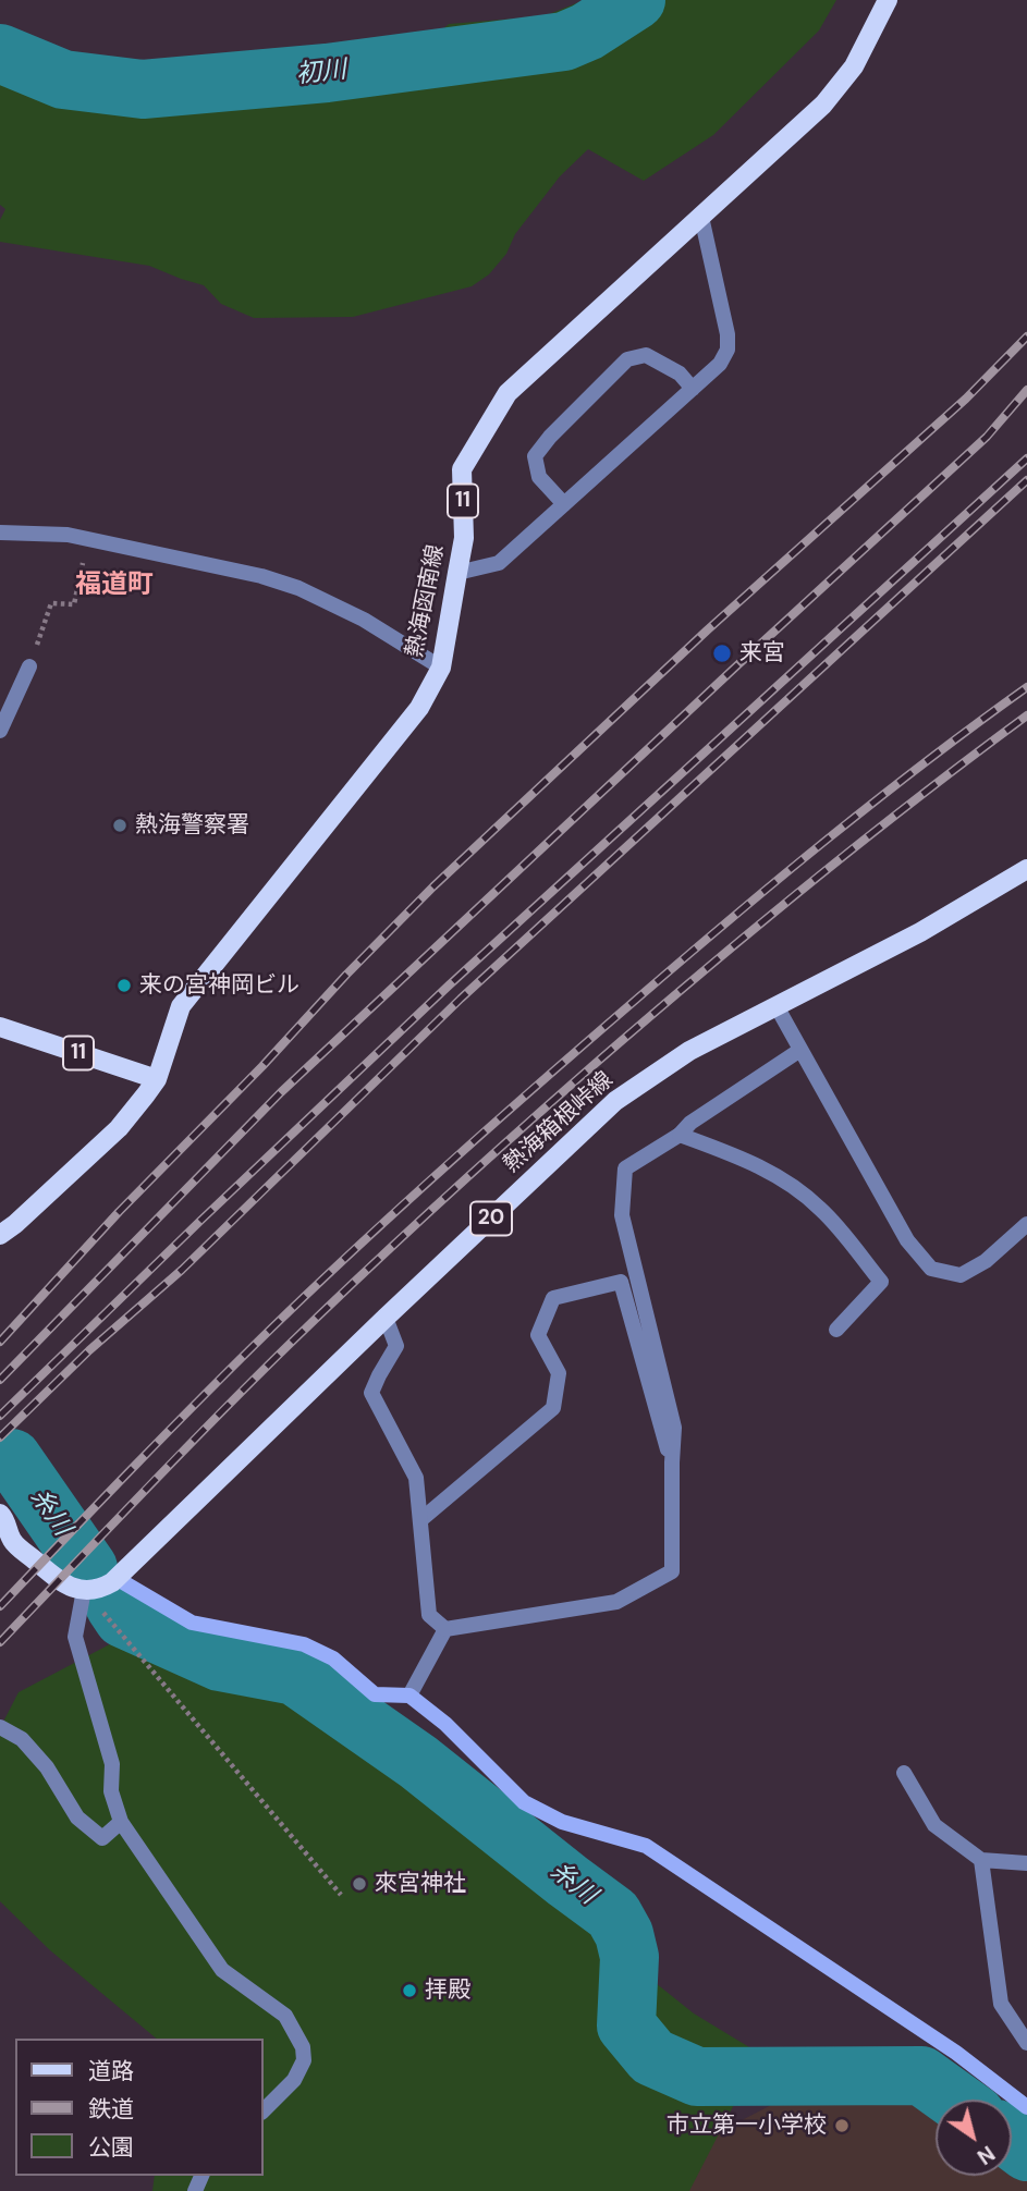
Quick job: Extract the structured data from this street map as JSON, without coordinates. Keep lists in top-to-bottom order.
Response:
{
  "streets": {
    "main road": [
      "11",
      "熱海函南線",
      "熱海箱根峠線",
      "20"
    ]
  },
  "crossings": [
    ["11", "熱海函南線"]
  ],
  "districts": ["福道町"],
  "water": ["初川", "糸川"],
  "places": [
    "来宮",
    "熱海警察署",
    "来の宮神岡ビル",
    "來宮神社",
    "拝殿",
    "市立第一小学校"
  ],
  "legend": ["道路", "鉄道", "公園"],
  "north": "bottom right"
}
